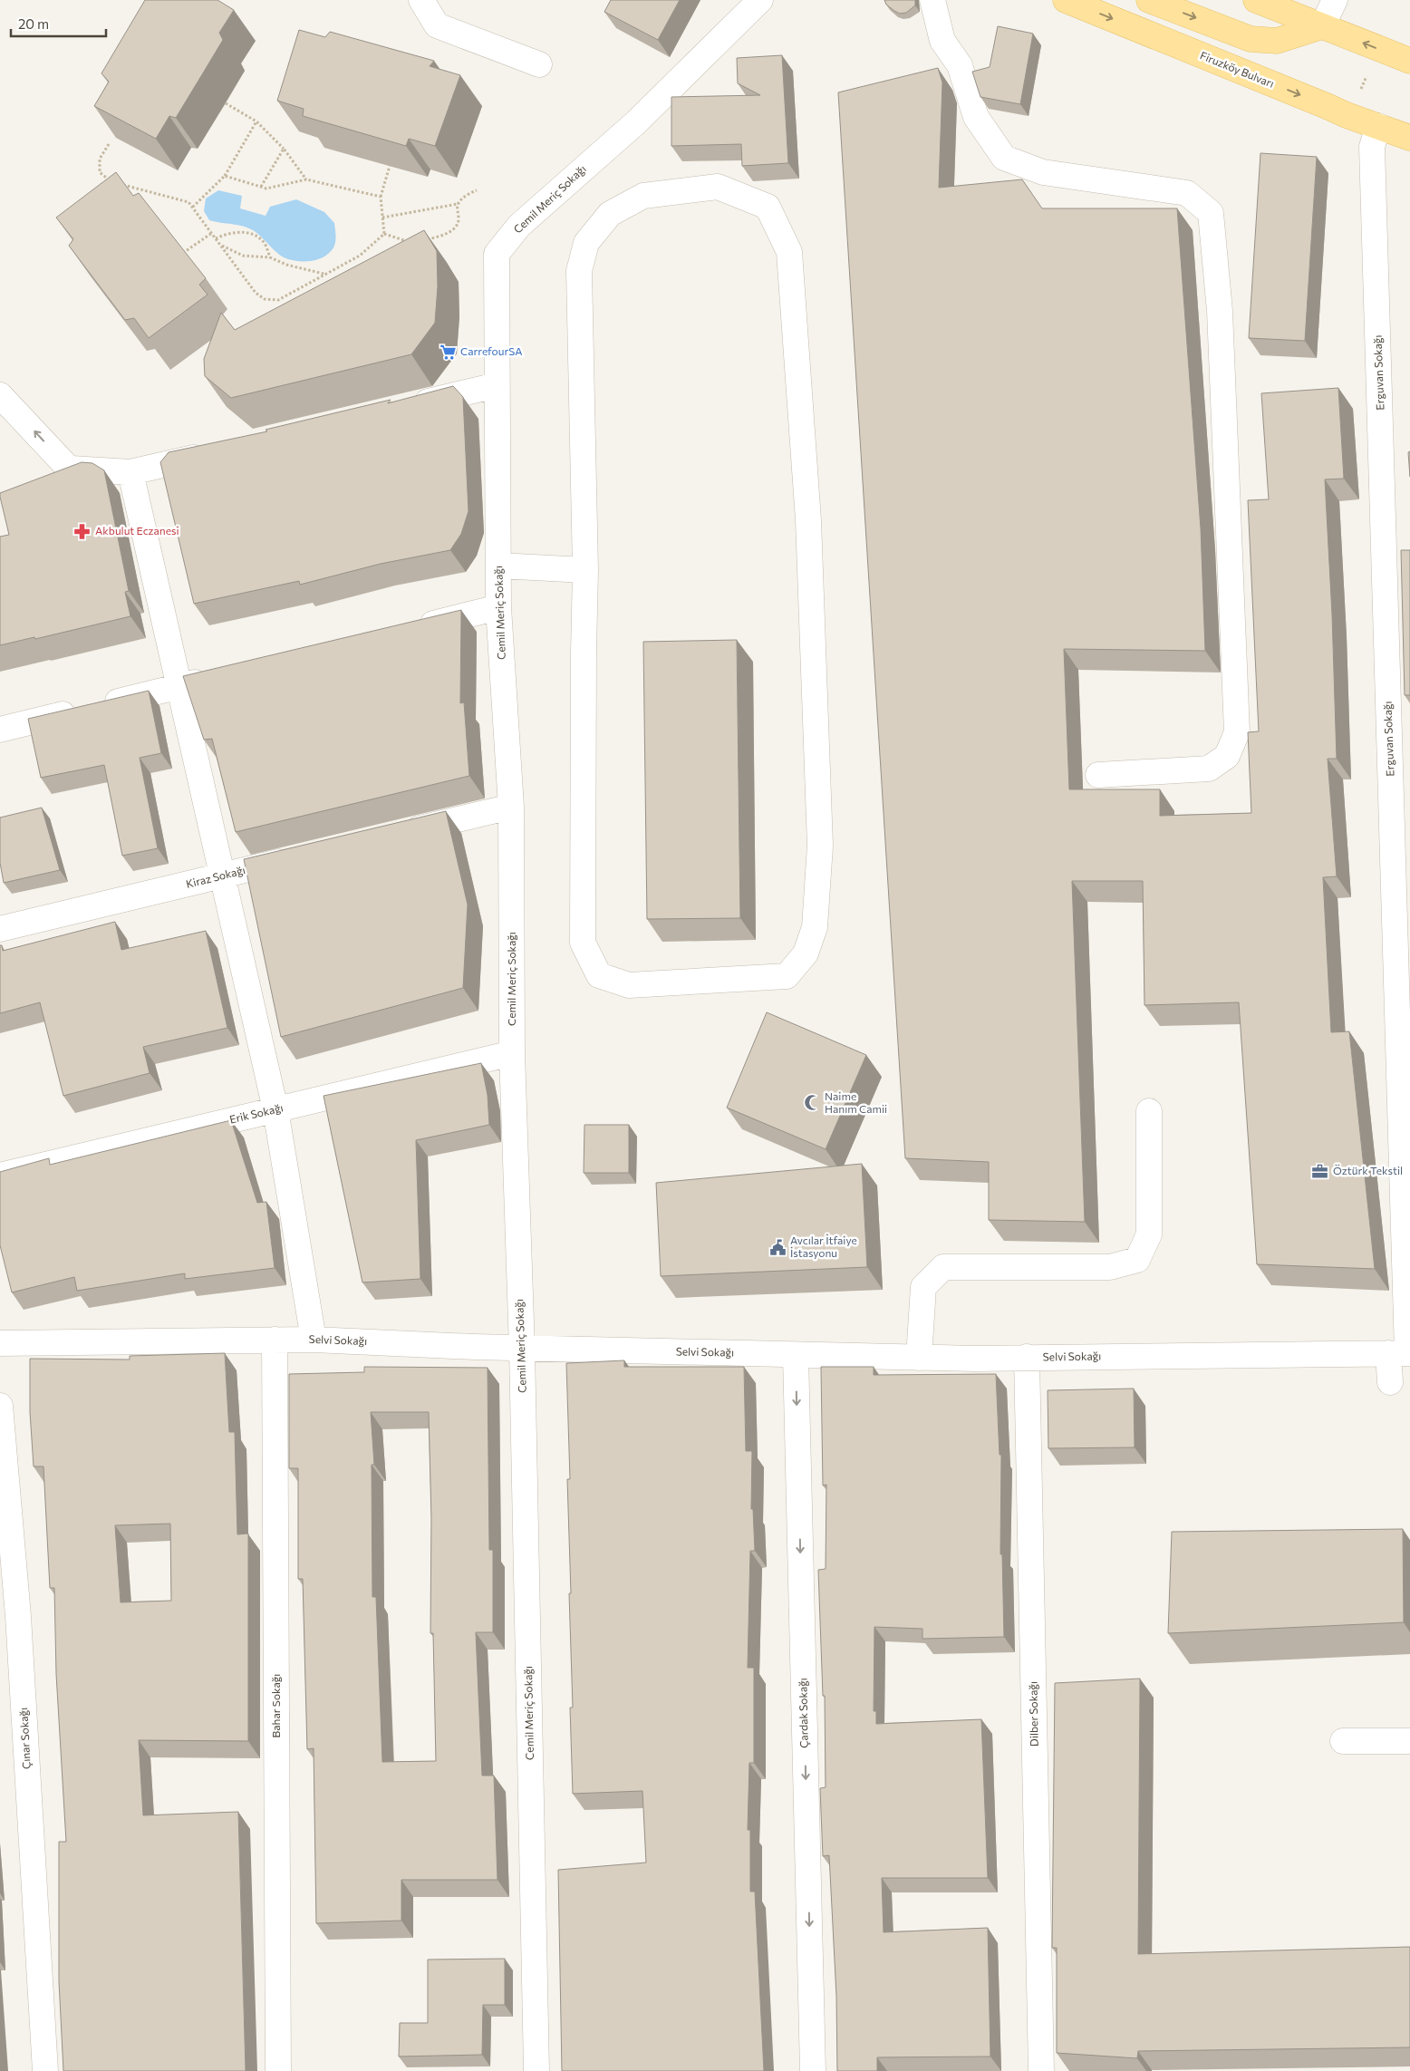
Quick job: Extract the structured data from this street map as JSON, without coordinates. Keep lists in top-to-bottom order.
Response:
{
  "streets": {
    "main road": ["Firuzköy Bulvarı"],
    "street": [
      "Cemil Meriç Sokağı",
      "Erguvan Sokağı",
      "Kiraz Sokağı",
      "Erik Sokağı",
      "Selvi Sokağı",
      "Bahar Sokağı",
      "Çardak Sokağı",
      "Dilber Sokağı",
      "Çınar Sokağı"
    ]
  },
  "crossings": [
    ["Firuzköy Bulvarı", "Erguvan Sokağı"],
    ["Cemil Meriç Sokağı", "Erik Sokağı"],
    ["Cemil Meriç Sokağı", "Selvi Sokağı"],
    ["Erguvan Sokağı", "Selvi Sokağı"],
    ["Selvi Sokağı", "Bahar Sokağı"],
    ["Selvi Sokağı", "Çardak Sokağı"],
    ["Selvi Sokağı", "Dilber Sokağı"]
  ],
  "one_way": ["Çardak Sokağı"],
  "places": {
    "supermarket": ["CarrefourSA"],
    "pharmacy": ["Akbulut Eczanesi"],
    "mosque": ["Naime Hanım Camii"],
    "office": ["Öztürk Tekstil"],
    "public building": ["Avcılar İtfaiye İstasyonu"]
  },
  "scale_bar": "20 m"
}
